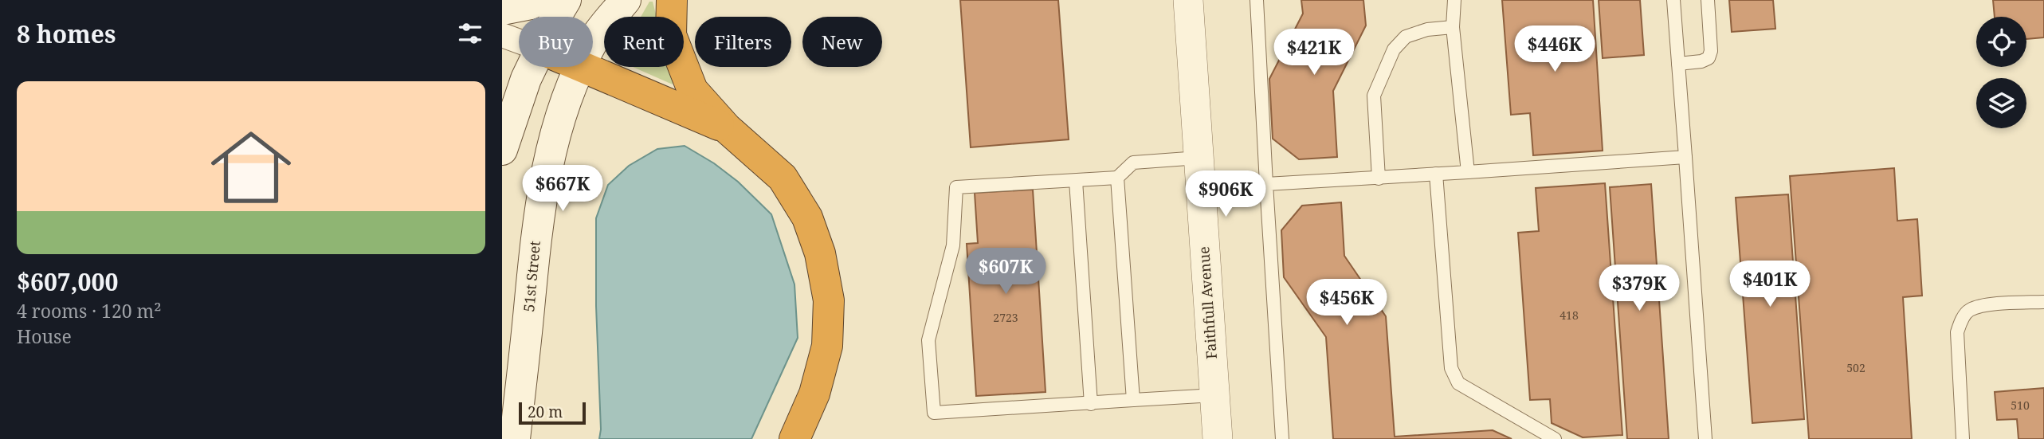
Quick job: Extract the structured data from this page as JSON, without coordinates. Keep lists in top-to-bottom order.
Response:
{
  "streets": {
    "main road": ["51st Street"],
    "street": ["Faithfull Avenue"]
  },
  "house_numbers": [
    "418",
    "2723",
    "502",
    "510"
  ],
  "scale_bar": "20 m",
  "page": {
    "heading": "8 homes",
    "chip": [
      "Buy",
      "Rent",
      "Filters",
      "New"
    ],
    "price": [
      "$446K",
      "$421K",
      "$667K",
      "$906K",
      "$607K",
      "$401K",
      "$379K",
      "$456K"
    ],
    "list": [
      {
        "name": "$607,000",
        "note": "4 rooms · 120 m² · House"
      }
    ],
    "scale": "20 m"
  }
}
